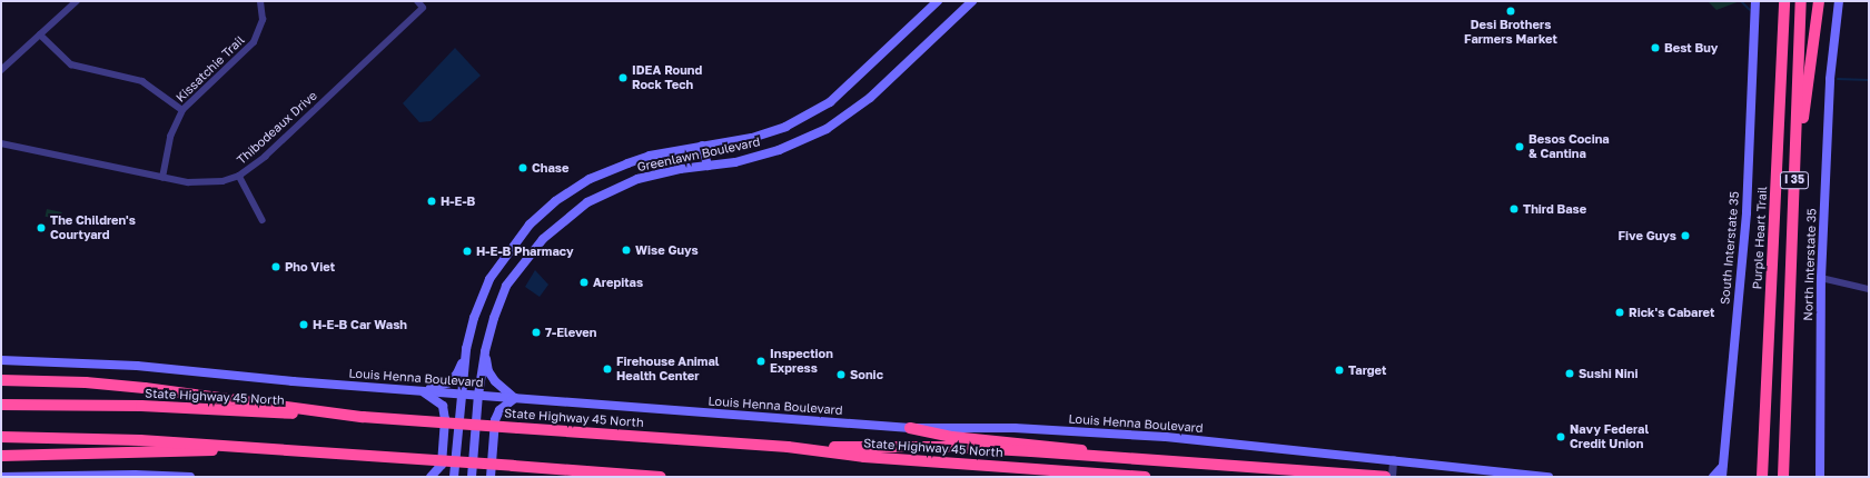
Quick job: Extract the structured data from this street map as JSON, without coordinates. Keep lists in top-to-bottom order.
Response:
{
  "streets": {
    "highway": ["I 35", "Purple Heart Trail", "State Highway 45 North"],
    "main road": [
      "Greenlawn Boulevard",
      "South Interstate 35",
      "North Interstate 35",
      "Louis Henna Boulevard"
    ],
    "street": ["Kissatchie Trail", "Thibodeaux Drive"]
  },
  "crossings": [
    ["Kissatchie Trail", "Thibodeaux Drive"],
    ["Greenlawn Boulevard", "Louis Henna Boulevard"]
  ],
  "places": [
    "Desi Brothers Farmers Market",
    "Best Buy",
    "IDEA Round Rock Tech",
    "Besos Cocina & Cantina",
    "Chase",
    "H-E-B",
    "Third Base",
    "The Children's Courtyard",
    "Five Guys",
    "Wise Guys",
    "H-E-B Pharmacy",
    "Pho Viet",
    "Arepitas",
    "Rick's Cabaret",
    "H-E-B Car Wash",
    "7-Eleven",
    "Inspection Express",
    "Firehouse Animal Health Center",
    "Target",
    "Sushi Nini",
    "Sonic",
    "Navy Federal Credit Union"
  ]
}
